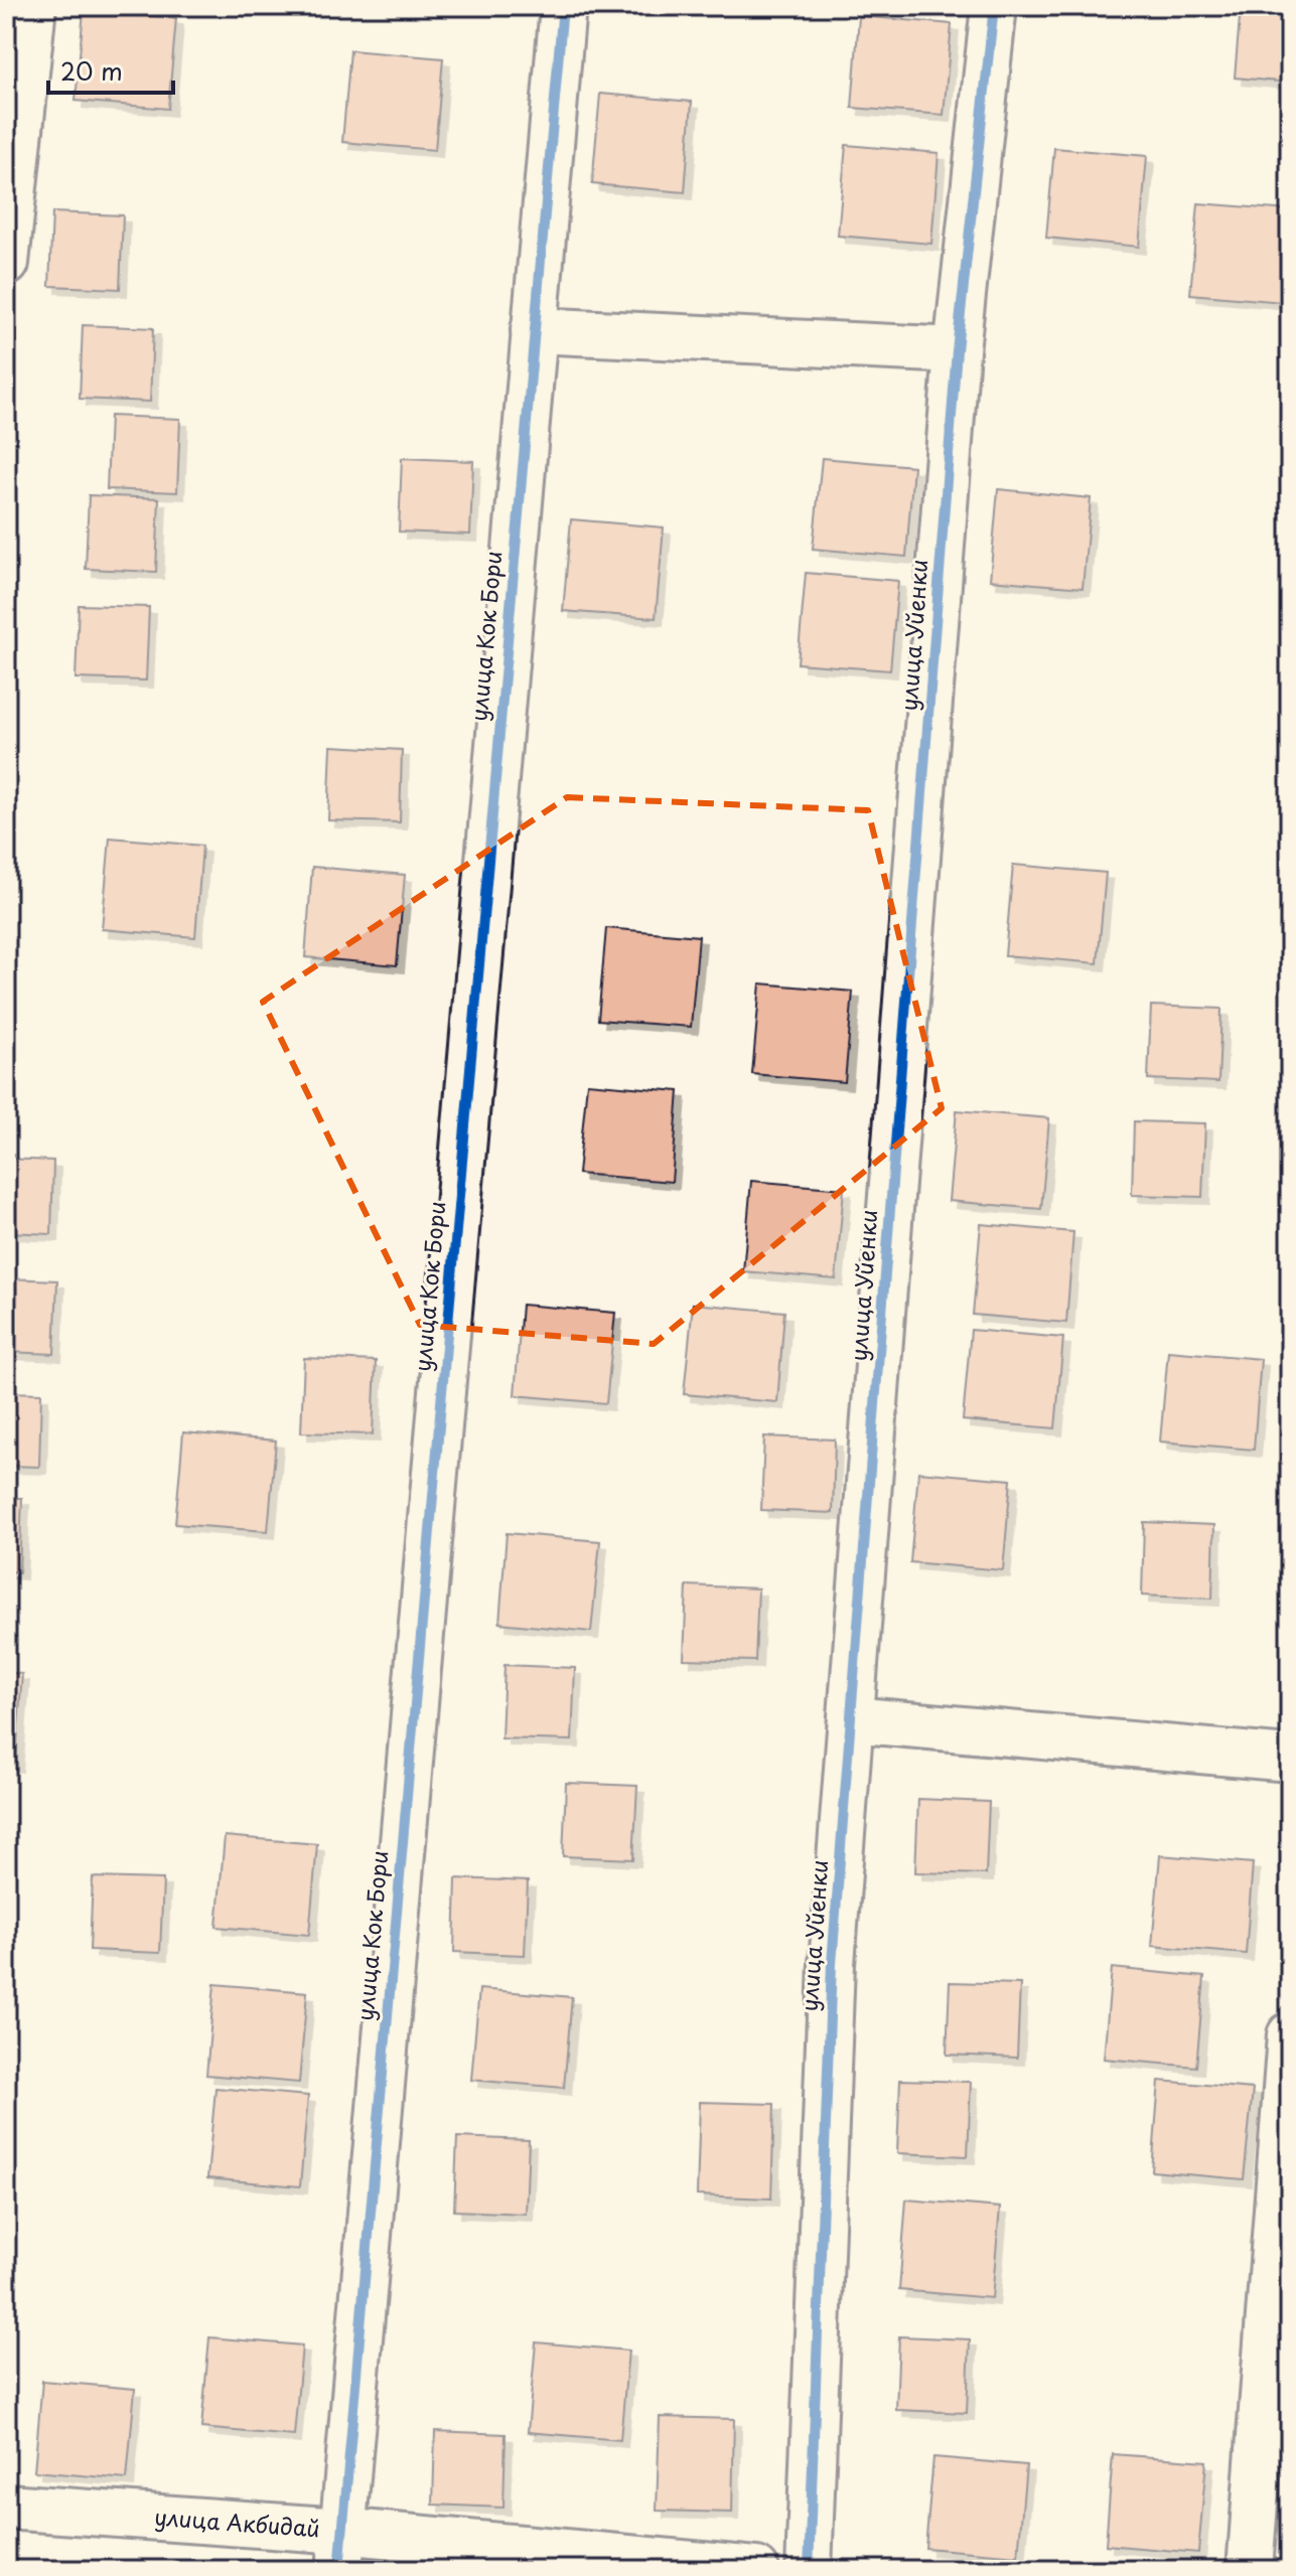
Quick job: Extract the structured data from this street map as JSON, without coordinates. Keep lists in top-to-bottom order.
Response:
{
  "streets": {
    "street": ["улица Уйенки", "улица Кок Бори", "улица Акбидай"]
  },
  "crossings": [
    ["улица Кок Бори", "улица Акбидай"]
  ],
  "scale_bar": "20 m"
}
